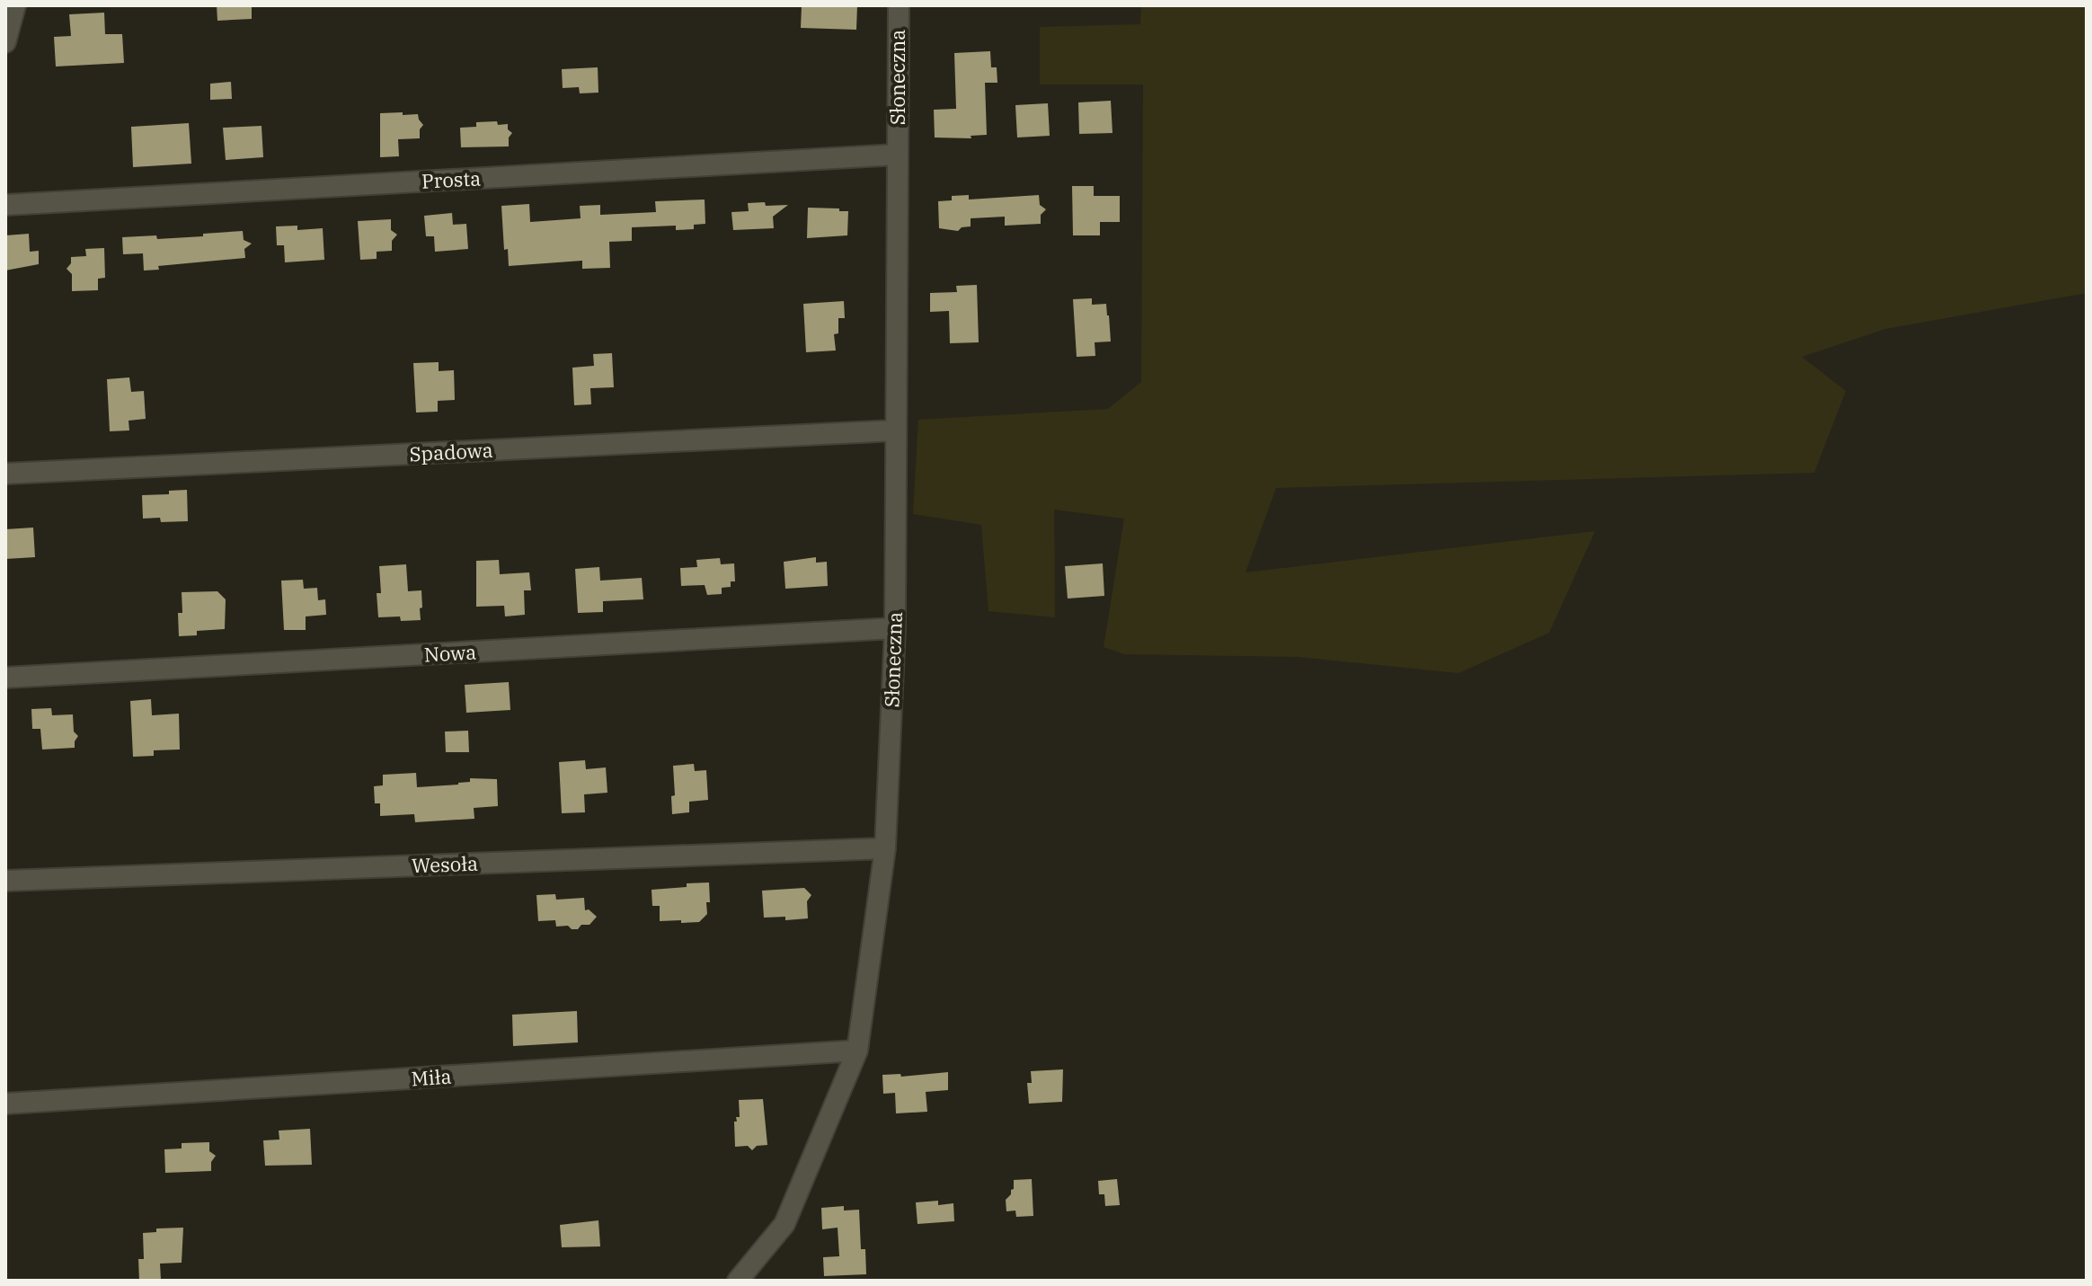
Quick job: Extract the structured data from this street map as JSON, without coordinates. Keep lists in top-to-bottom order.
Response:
{
  "streets": {
    "street": [
      "Słoneczna",
      "Prosta",
      "Spadowa",
      "Nowa",
      "Wesoła",
      "Miła"
    ]
  },
  "crossings": [
    ["Słoneczna", "Prosta"],
    ["Słoneczna", "Spadowa"],
    ["Słoneczna", "Nowa"],
    ["Słoneczna", "Wesoła"],
    ["Słoneczna", "Miła"]
  ]
}
